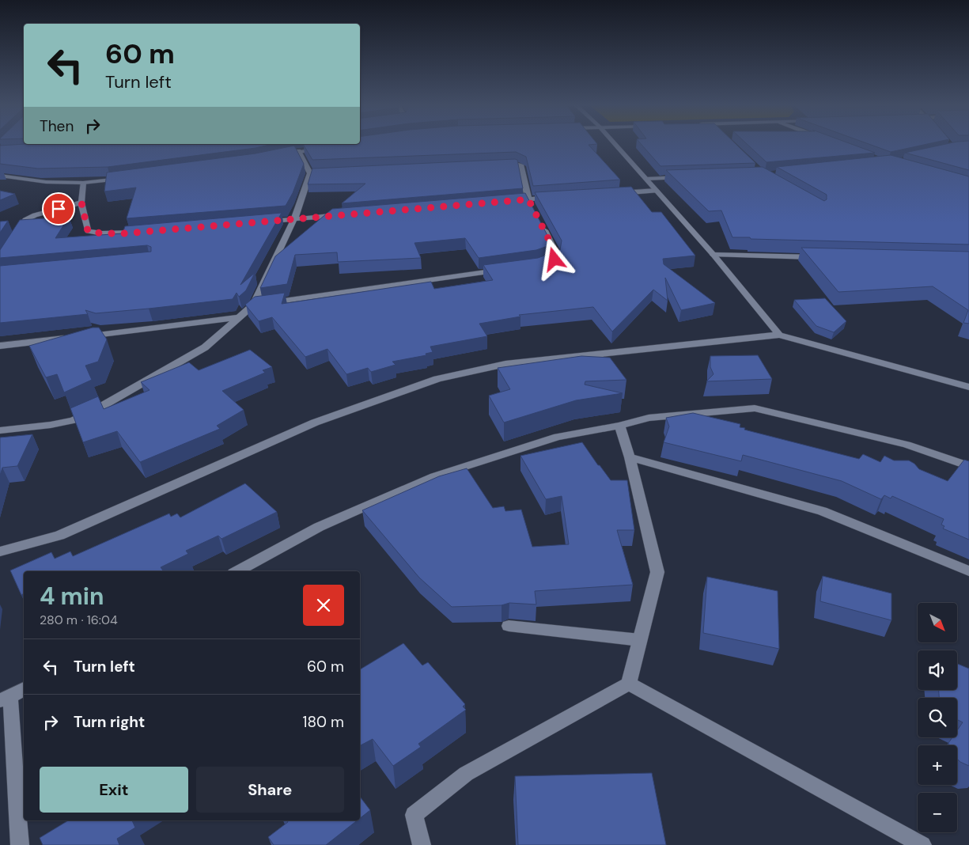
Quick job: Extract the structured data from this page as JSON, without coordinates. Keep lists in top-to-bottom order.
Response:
{
  "north": "bottom right",
  "page": {
    "turn": ["60 m", "Turn left"],
    "then": "Then",
    "heading": ["4 min", "280 m · 16:04"],
    "map_buttons": ["+", "−"],
    "list": [
      {
        "name": "Turn left",
        "value": "60 m"
      },
      {
        "name": "Turn right",
        "value": "180 m"
      }
    ],
    "buttons": ["Exit", "Share"]
  }
}
